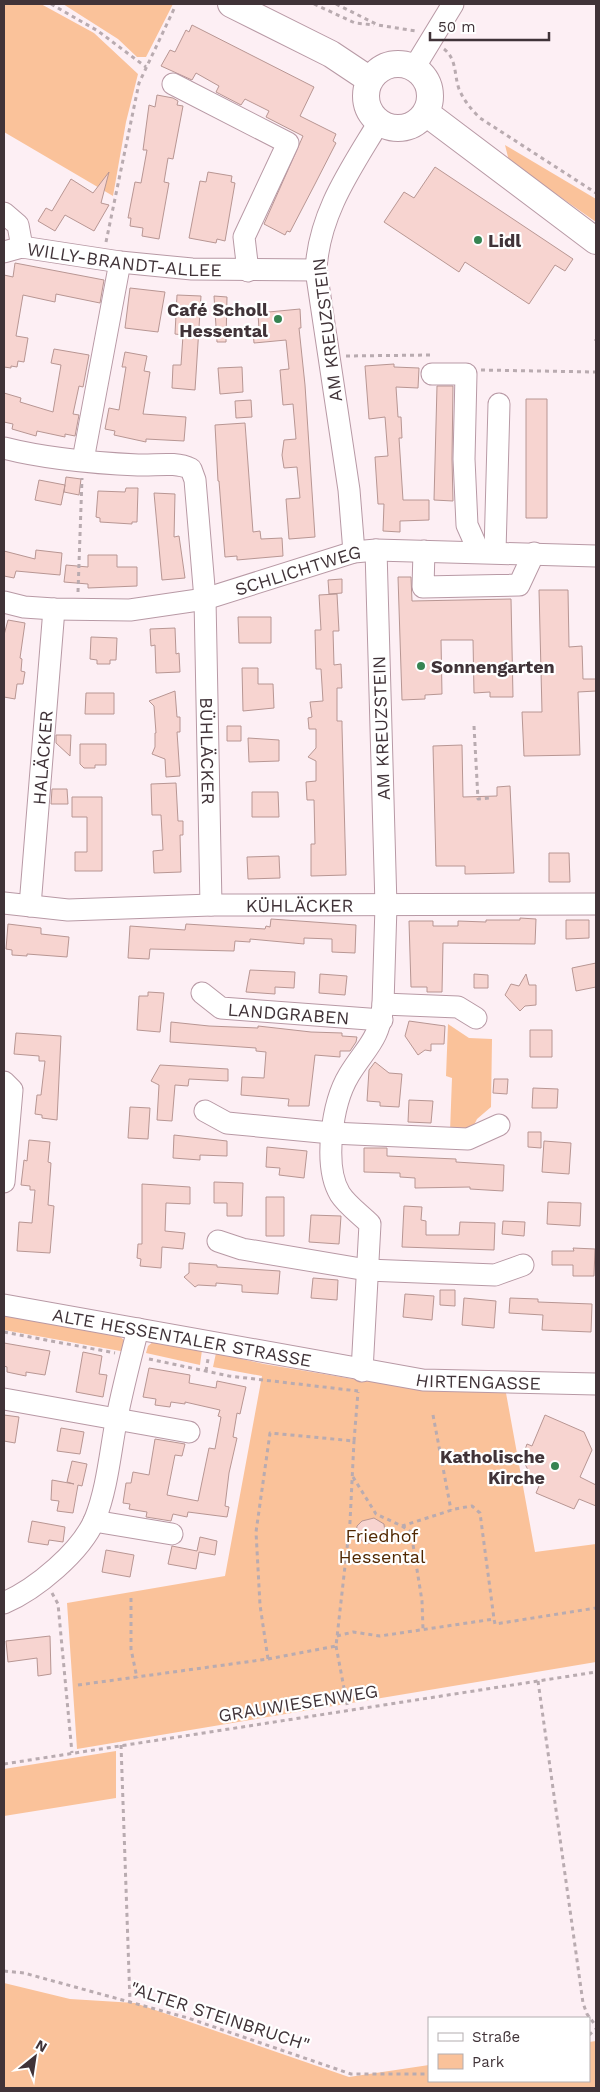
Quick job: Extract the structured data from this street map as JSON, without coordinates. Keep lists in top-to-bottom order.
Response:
{
  "streets": {
    "street": [
      "WILLY-BRANDT-ALLEE",
      "AM KREUZSTEIN",
      "SCHLICHTWEG",
      "BÜHLÄCKER",
      "HALÄCKER",
      "KÜHLÄCKER",
      "LANDGRABEN",
      "ALTE HESSENTALER STRASSE",
      "HIRTENGASSE"
    ],
    "path": ["GRAUWIESENWEG", "\"ALTER STEINBRUCH\""]
  },
  "crossings": [
    ["WILLY-BRANDT-ALLEE", "AM KREUZSTEIN"],
    ["AM KREUZSTEIN", "SCHLICHTWEG"],
    ["AM KREUZSTEIN", "KÜHLÄCKER"],
    ["AM KREUZSTEIN", "LANDGRABEN"],
    ["SCHLICHTWEG", "BÜHLÄCKER"],
    ["SCHLICHTWEG", "HALÄCKER"],
    ["BÜHLÄCKER", "KÜHLÄCKER"],
    ["HALÄCKER", "KÜHLÄCKER"],
    ["KÜHLÄCKER", "LANDGRABEN"],
    ["LANDGRABEN", "ALTE HESSENTALER STRASSE"],
    ["LANDGRABEN", "HIRTENGASSE"],
    ["ALTE HESSENTALER STRASSE", "HIRTENGASSE"]
  ],
  "parks": ["Friedhof Hessental"],
  "places": [
    "Lidl",
    "Café Scholl Hessental",
    "Sonnengarten",
    "Katholische Kirche"
  ],
  "legend": ["Straße", "Park"],
  "scale_bar": "50 m",
  "north": "top right"
}
